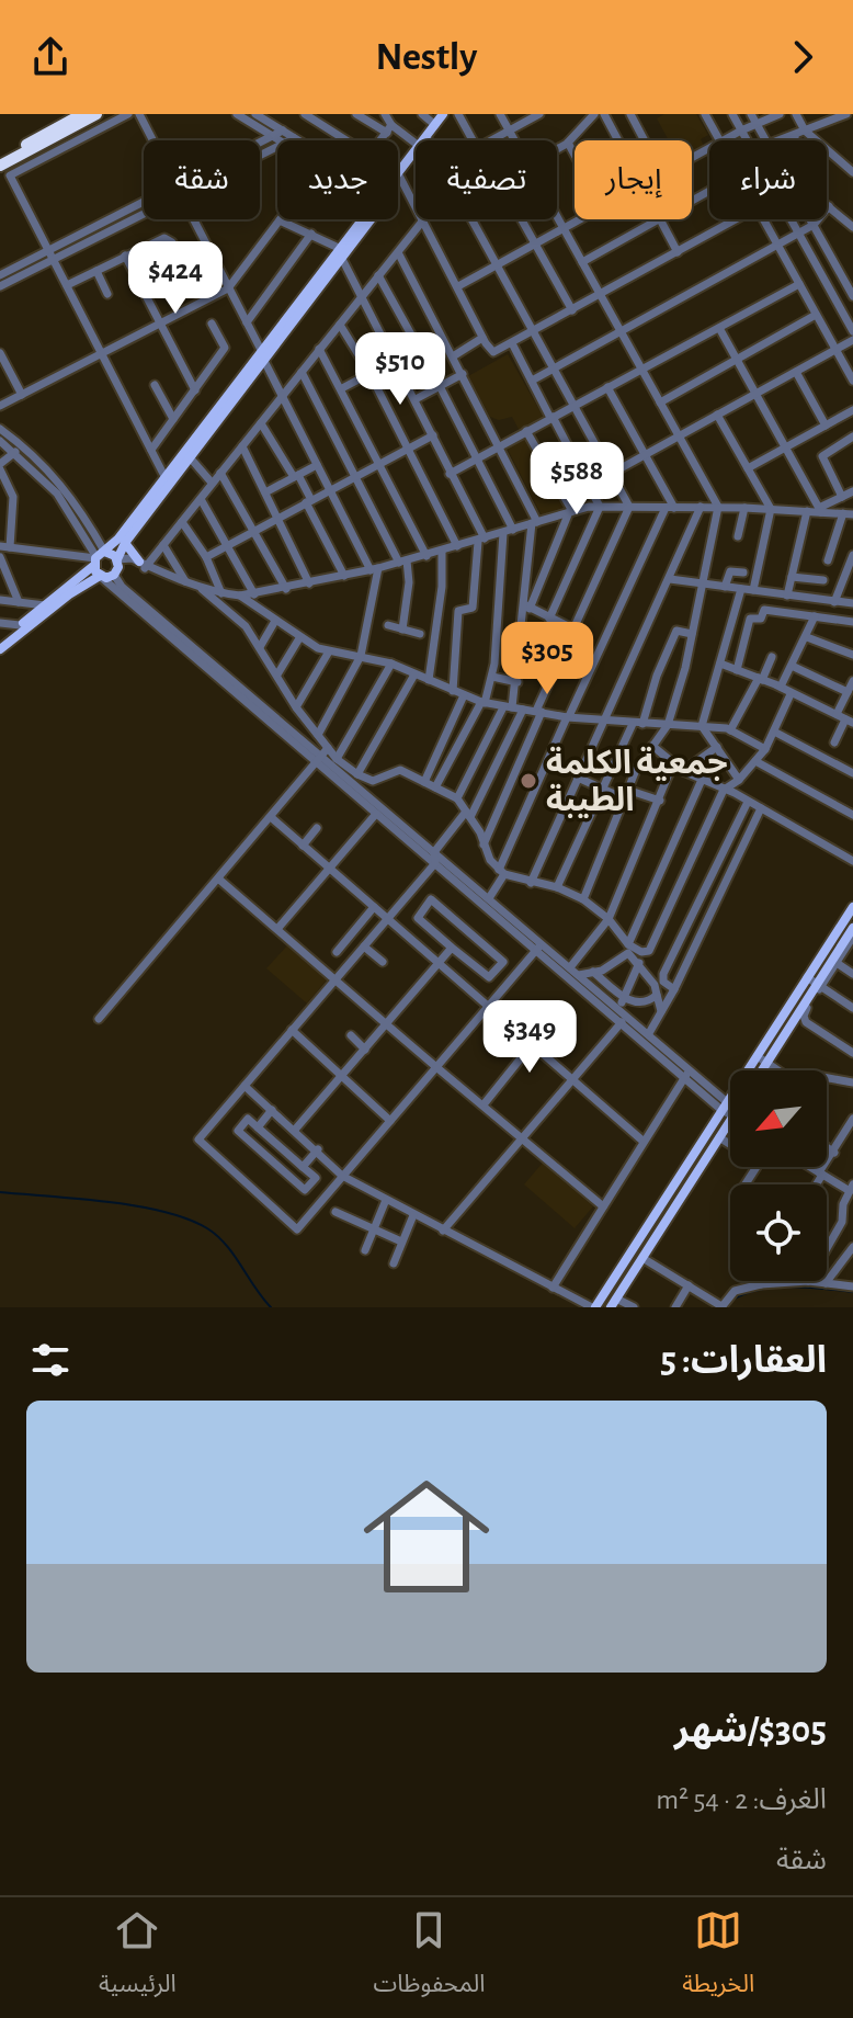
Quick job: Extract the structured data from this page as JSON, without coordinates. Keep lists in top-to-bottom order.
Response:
{
  "places": ["جمعية الكلمة الطيبة"],
  "north": "bottom left",
  "page": {
    "header": "Nestly",
    "chip": [
      "شراء",
      "إيجار",
      "تصفية",
      "جديد",
      "شقة"
    ],
    "price": [
      "$424",
      "$510",
      "$588",
      "$305",
      "$349"
    ],
    "heading": "العقارات: 5",
    "list": [
      {
        "name": "$305/شهر",
        "note": "الغرف: 2 · 54 m² · شقة"
      }
    ],
    "tabs": ["الخريطة", "المحفوظات", "الرئيسية"]
  }
}
